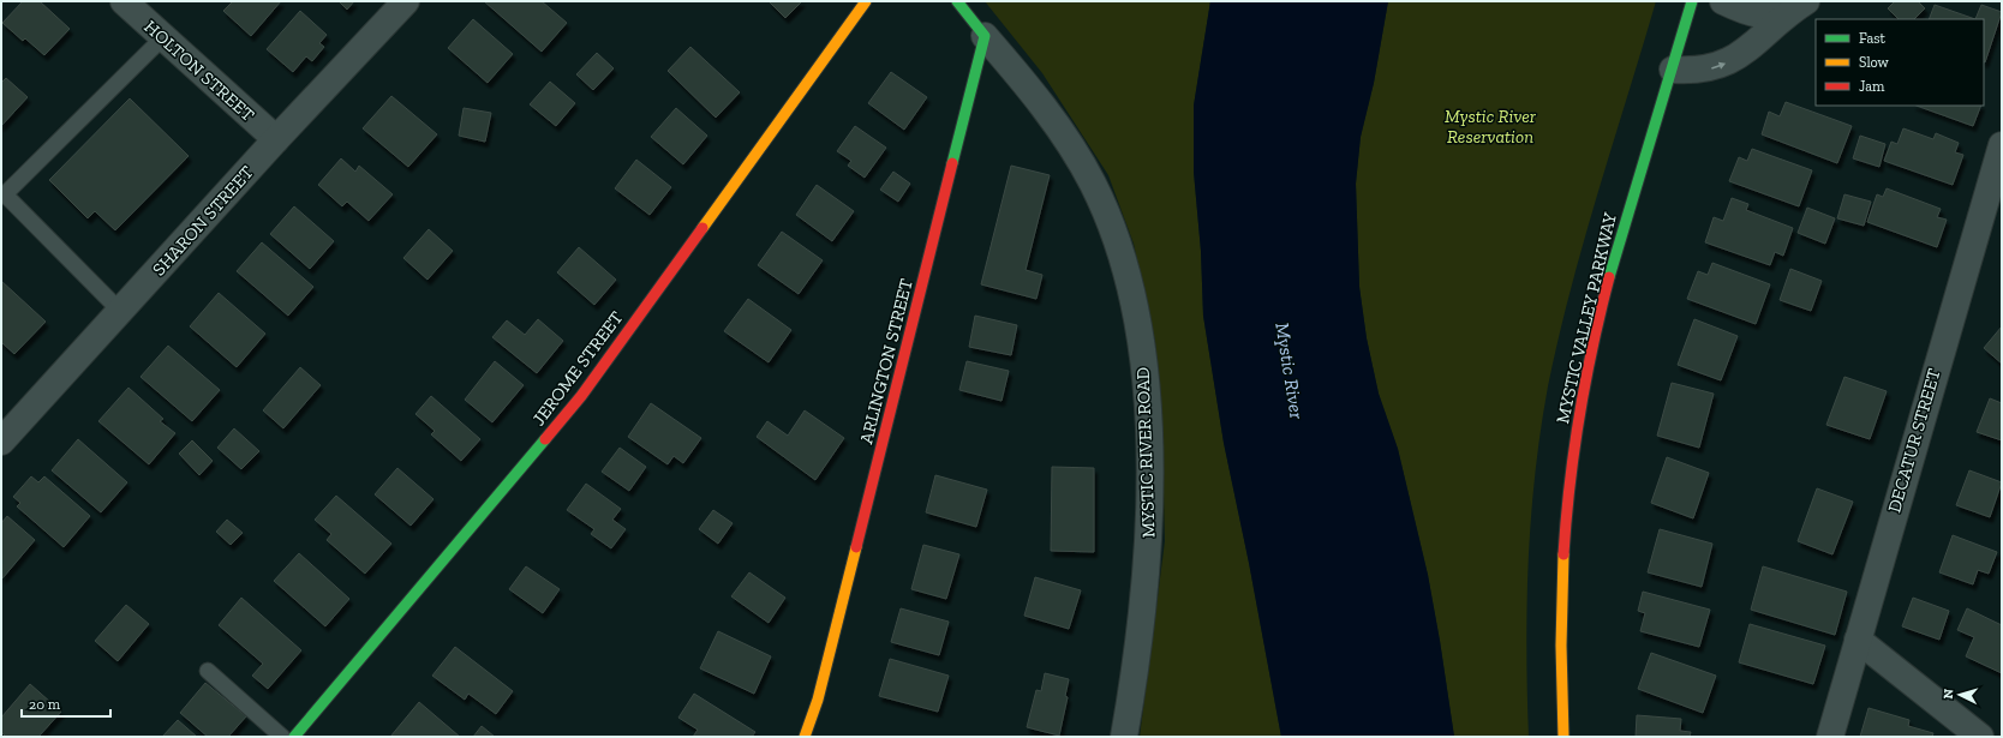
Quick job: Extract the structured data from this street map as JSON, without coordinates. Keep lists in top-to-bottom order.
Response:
{
  "streets": {
    "street": [
      "HOLTON STREET",
      "SHARON STREET",
      "MYSTIC VALLEY PARKWAY",
      "ARLINGTON STREET",
      "JEROME STREET",
      "DECATUR STREET",
      "MYSTIC RIVER ROAD"
    ]
  },
  "crossings": [
    ["HOLTON STREET", "SHARON STREET"],
    ["ARLINGTON STREET", "MYSTIC RIVER ROAD"]
  ],
  "water": ["Mystic River"],
  "parks": ["Mystic River Reservation"],
  "legend": ["Fast", "Slow", "Jam"],
  "scale_bar": "20 m",
  "north": "left"
}
